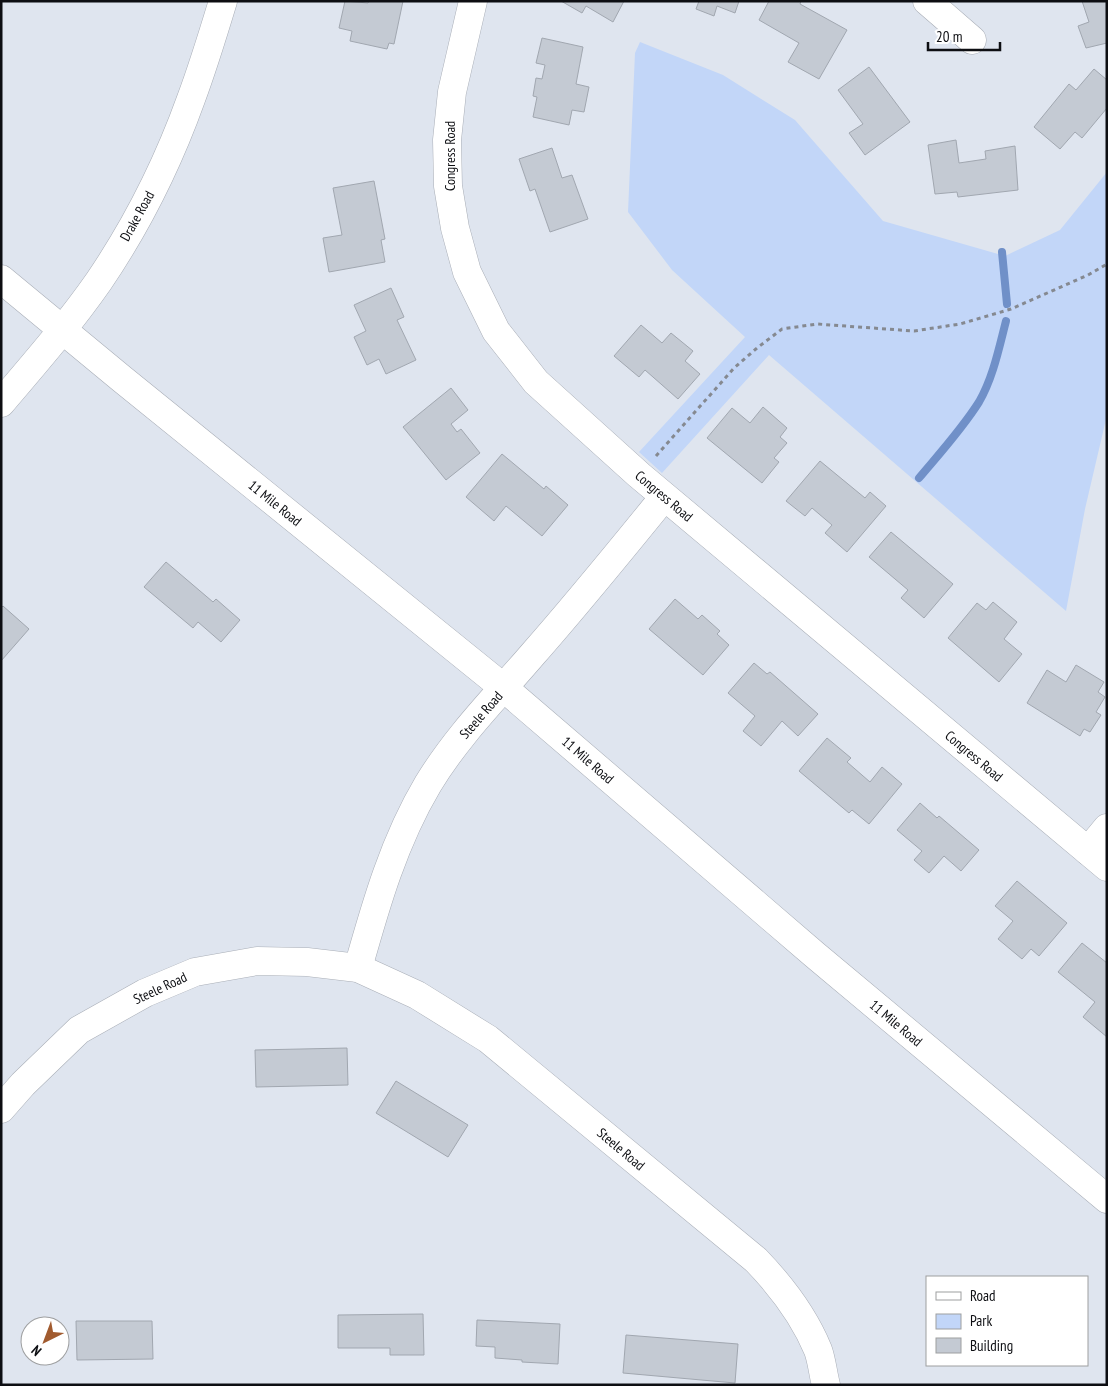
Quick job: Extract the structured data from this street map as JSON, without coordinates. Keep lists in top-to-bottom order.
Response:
{
  "streets": {
    "street": [
      "Congress Road",
      "Drake Road",
      "11 Mile Road",
      "Steele Road"
    ]
  },
  "crossings": [
    ["Congress Road", "Steele Road"],
    ["Drake Road", "11 Mile Road"],
    ["11 Mile Road", "Steele Road"]
  ],
  "legend": ["Road", "Park", "Building"],
  "scale_bar": "20 m",
  "north": "bottom left"
}
